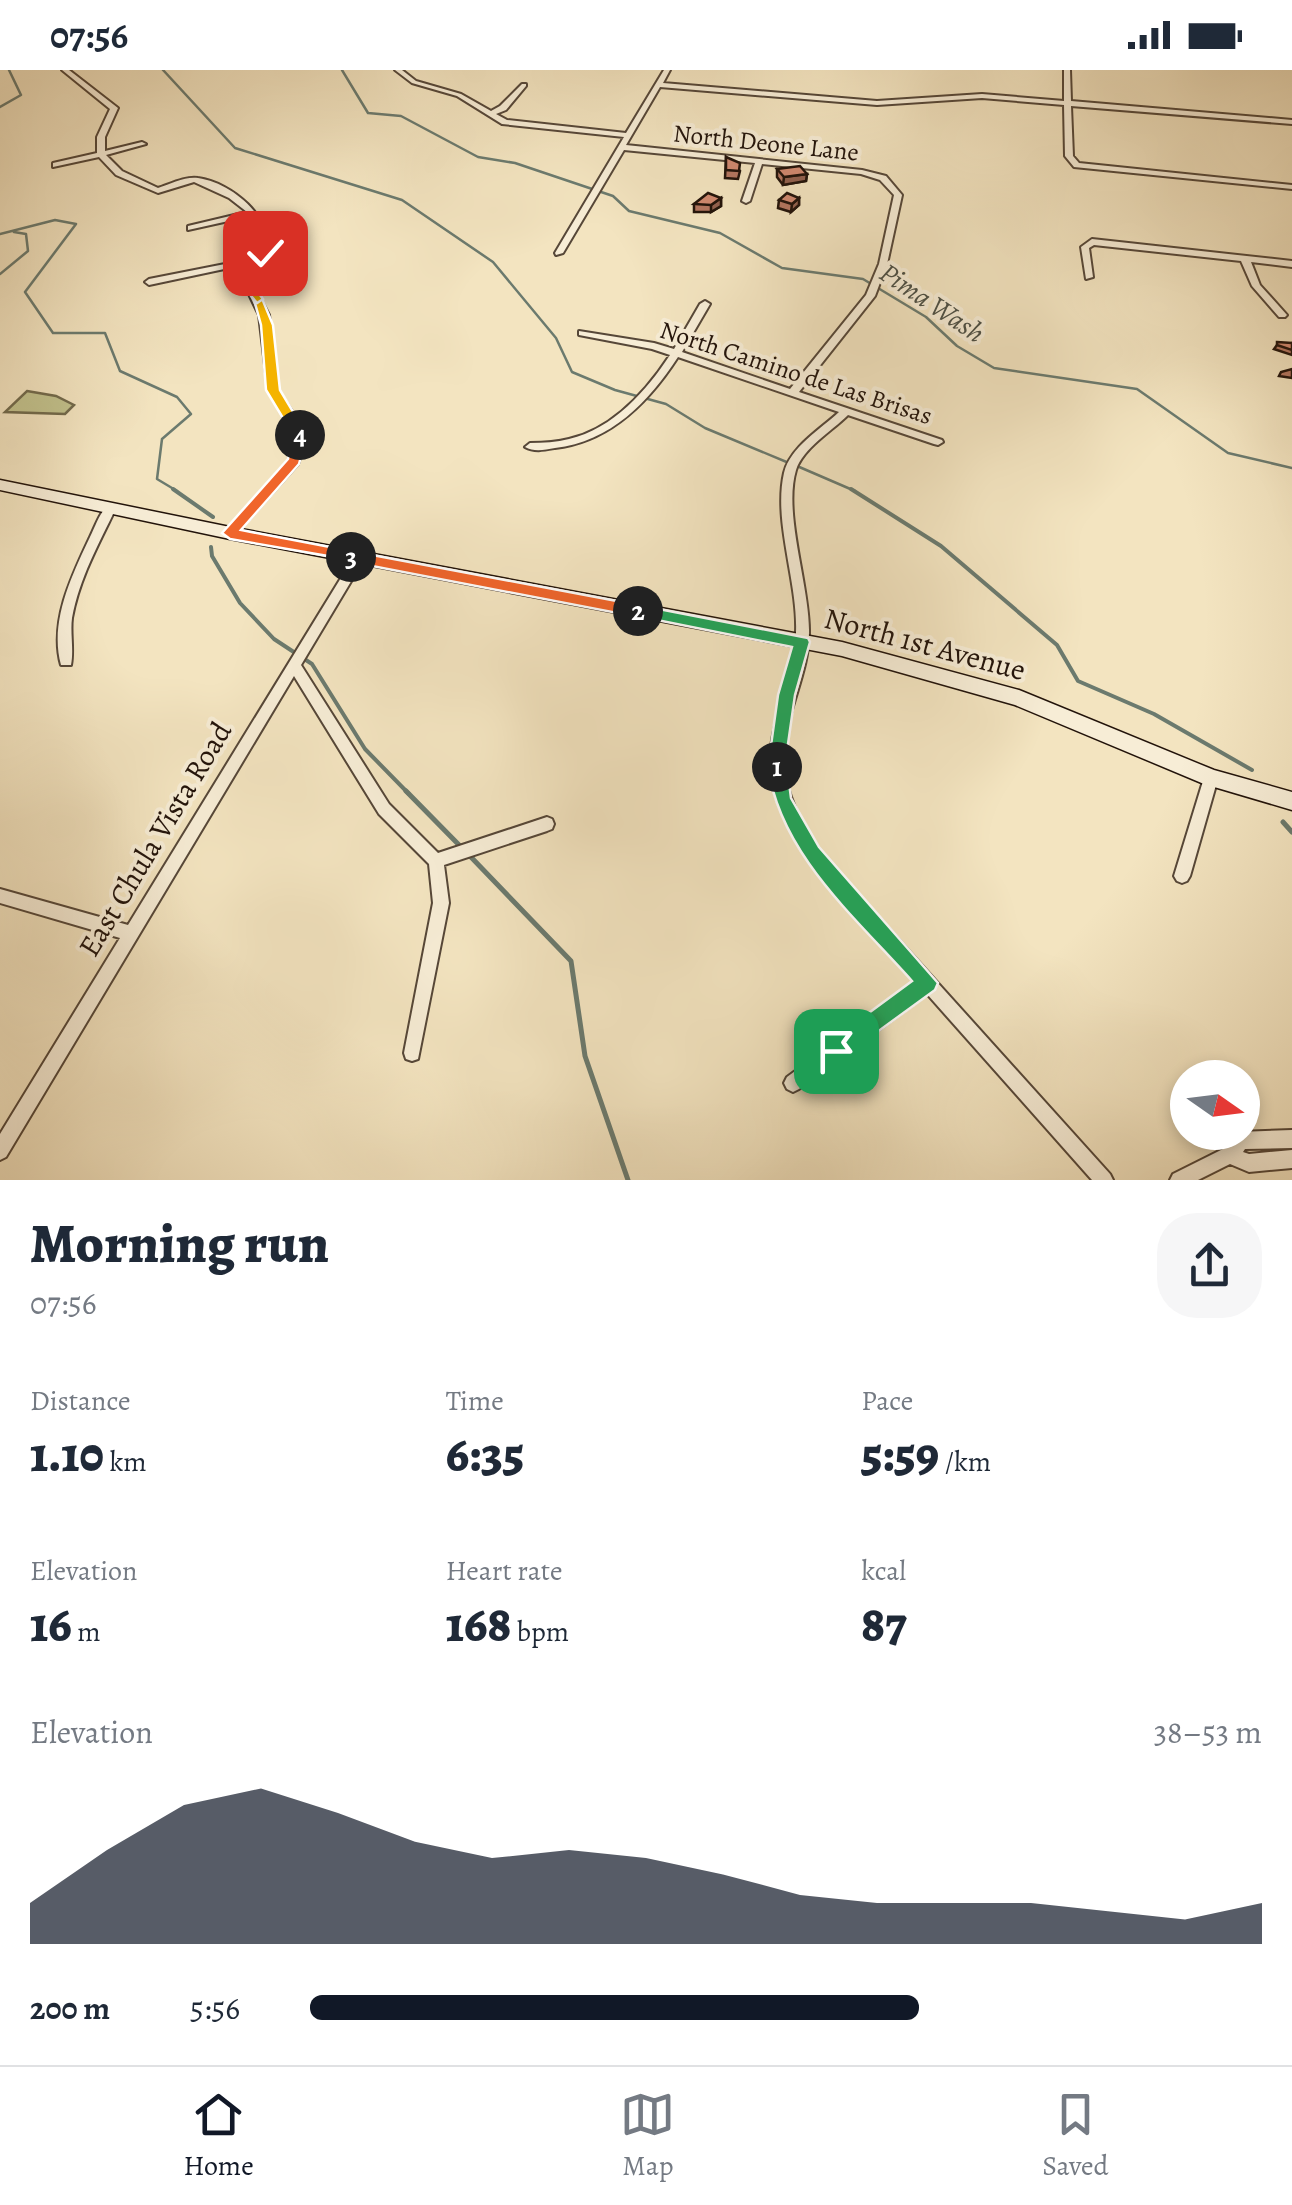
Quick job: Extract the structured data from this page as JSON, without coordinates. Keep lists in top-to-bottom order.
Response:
{
  "streets": {
    "main road": ["North 1st Avenue"],
    "street": ["North Deone Lane", "North Camino de Las Brisas", "East Chula Vista Road"]
  },
  "crossings": [
    ["North Deone Lane", "North Camino de Las Brisas"],
    ["North 1st Avenue", "East Chula Vista Road"]
  ],
  "water": ["Pima Wash"],
  "north": "right",
  "page": {
    "status": "07:56",
    "pins": [
      "4",
      "3",
      "2",
      "1"
    ],
    "heading": ["Morning run", "07:56"],
    "stats": [
      ["Distance", "1.10 km"],
      ["Time", "6:35"],
      ["Pace", "5:59 /km"],
      ["Elevation", "16 m"],
      ["Heart rate", "168 bpm"],
      ["kcal", "87"]
    ],
    "chart": ["Elevation", "38–53 m"],
    "list": [
      {
        "name": "200 m",
        "note": "5:56"
      }
    ],
    "tabs": ["Home", "Map", "Saved"]
  }
}
